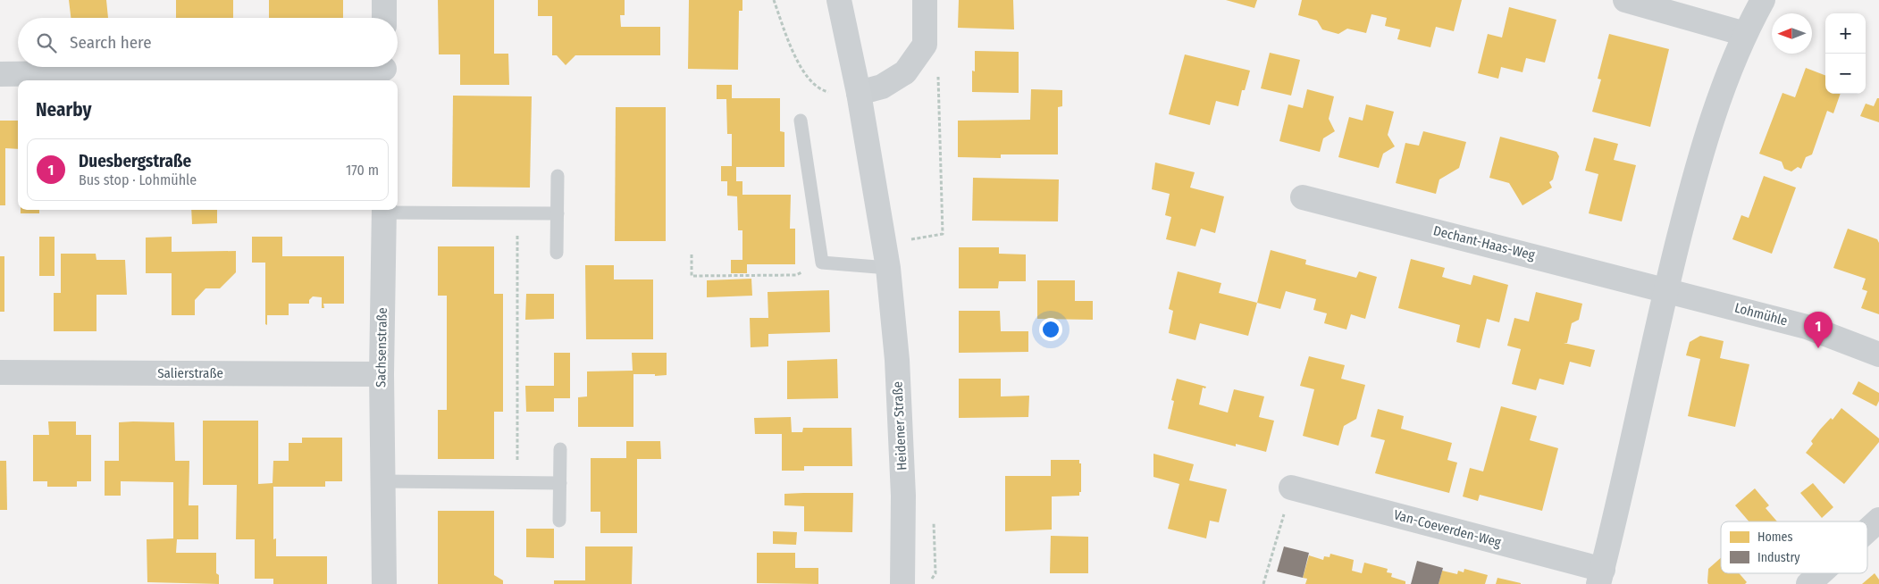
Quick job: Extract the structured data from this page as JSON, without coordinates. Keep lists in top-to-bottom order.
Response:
{
  "streets": {
    "main road": ["Heidener Straße"],
    "street": [
      "Dechant-Haas-Weg",
      "Lohmühle",
      "Sachsenstraße",
      "Salierstraße",
      "Van-Coeverden-Weg"
    ]
  },
  "crossings": [
    ["Dechant-Haas-Weg", "Lohmühle"],
    ["Sachsenstraße", "Salierstraße"]
  ],
  "legend": ["Homes", "Industry"],
  "north": "left",
  "page": {
    "map_buttons": ["+", "−"],
    "search": "Search here",
    "heading": "Nearby",
    "list": [
      {
        "mark": "1",
        "name": "Duesbergstraße",
        "note": "Bus stop · Lohmühle",
        "value": "170 m"
      }
    ],
    "pins": "1"
  }
}
